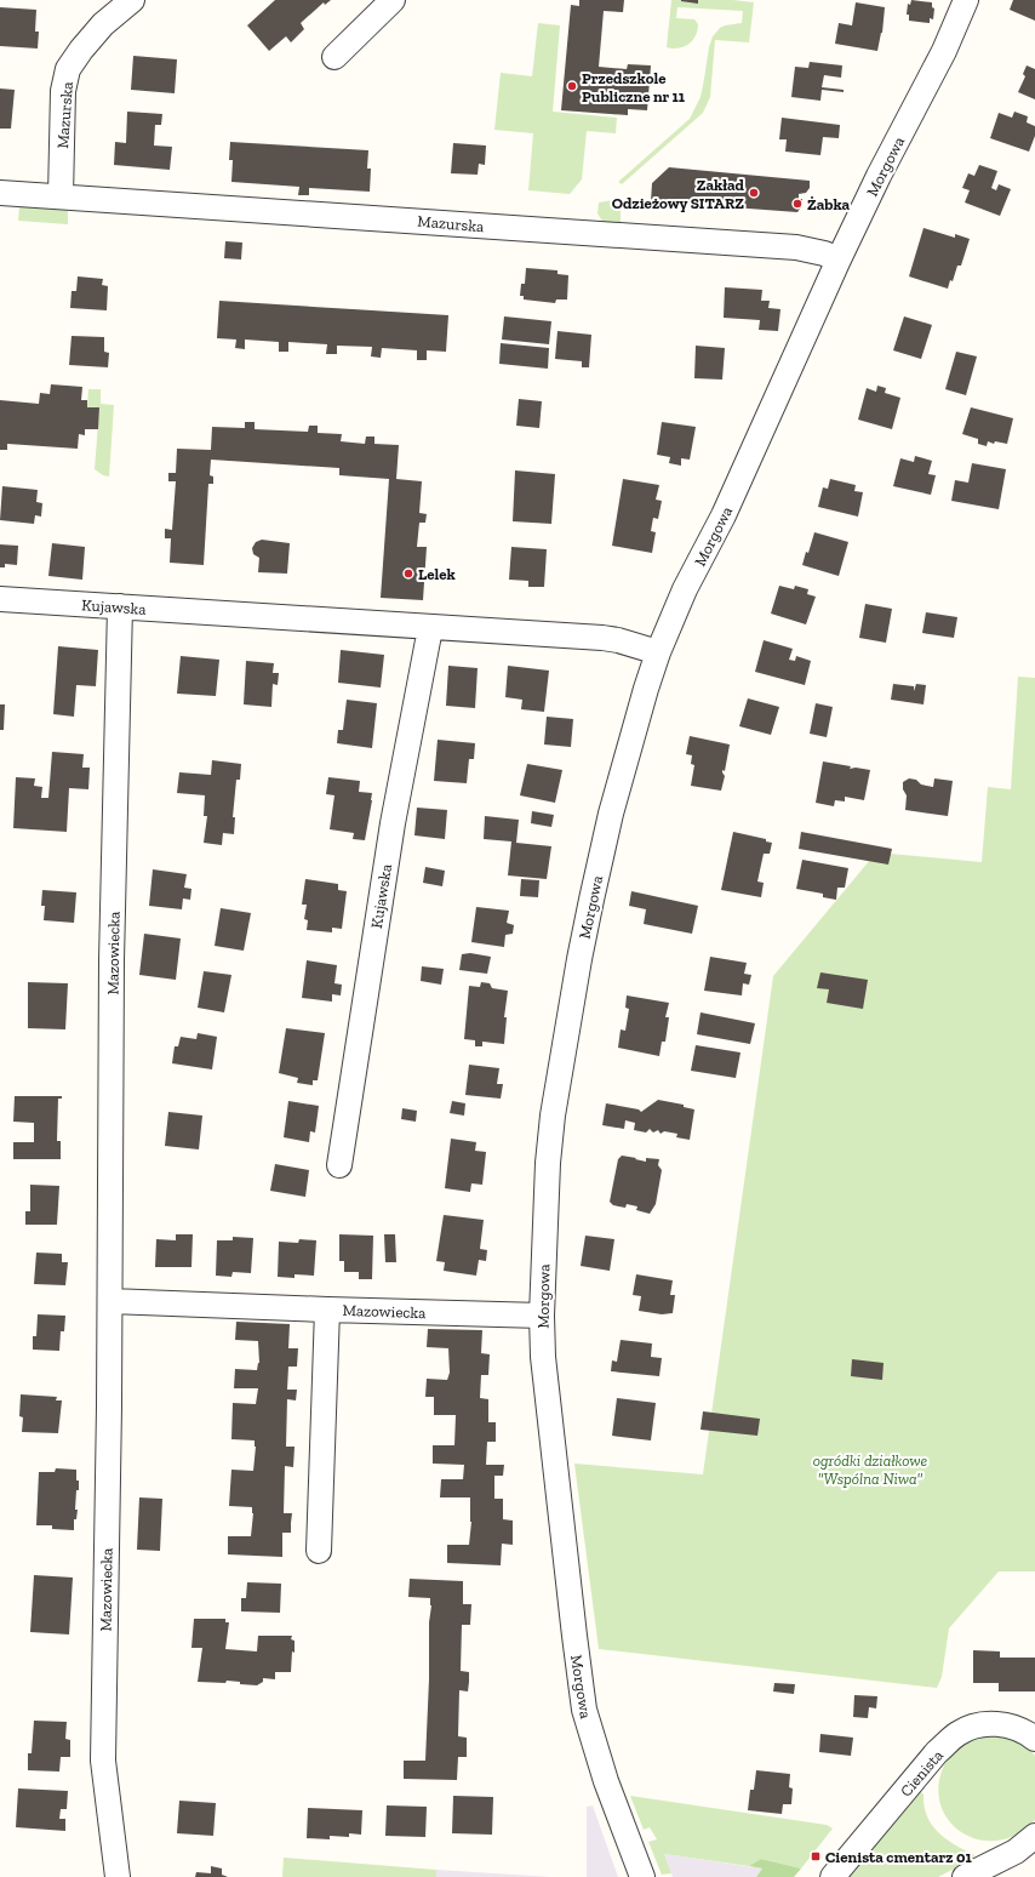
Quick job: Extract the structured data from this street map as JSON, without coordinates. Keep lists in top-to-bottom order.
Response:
{
  "streets": {
    "street": [
      "Mazurska",
      "Morgowa",
      "Kujawska",
      "Mazowiecka",
      "Cienista"
    ]
  },
  "crossings": [
    ["Mazurska", "Morgowa"],
    ["Morgowa", "Kujawska"],
    ["Morgowa", "Mazowiecka"],
    ["Kujawska", "Mazowiecka"]
  ],
  "parks": ["ogródki działkowe \"Wspólna Niwa\""],
  "places": {
    "other": [
      "Przedszkole Publiczne nr 11",
      "Zakład Odzieżowy SITARZ",
      "Żabka",
      "Lelek"
    ],
    "transit": ["Cienista cmentarz 01"]
  }
}
